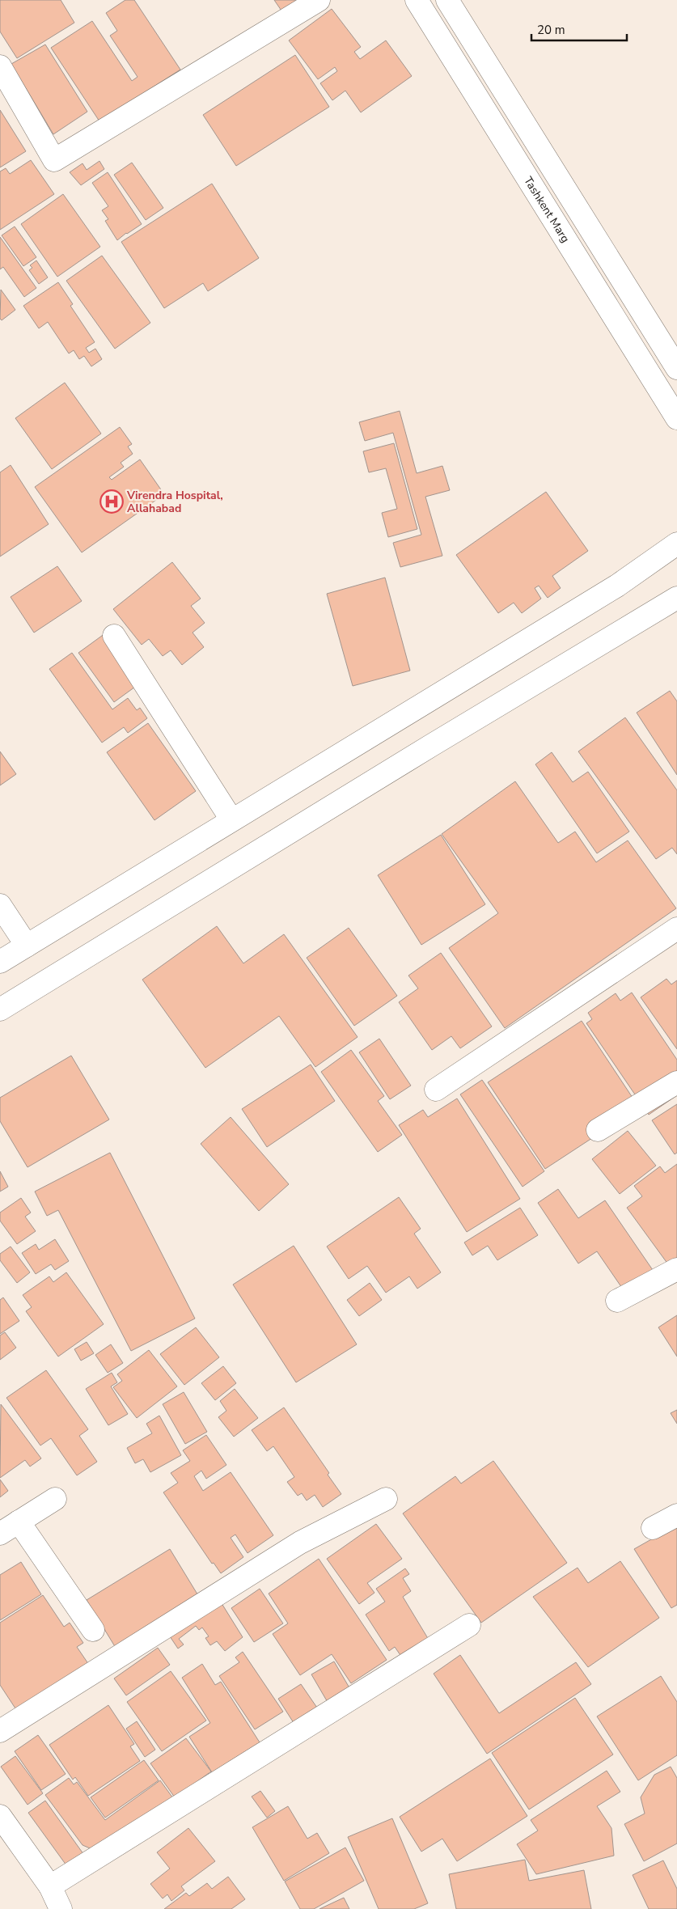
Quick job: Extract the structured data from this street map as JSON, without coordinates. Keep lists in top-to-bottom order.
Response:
{
  "streets": {
    "street": ["Tashkent Marg"]
  },
  "places": {
    "hospital": ["Virendra Hospital, Allahabad"]
  },
  "scale_bar": "20 m"
}
